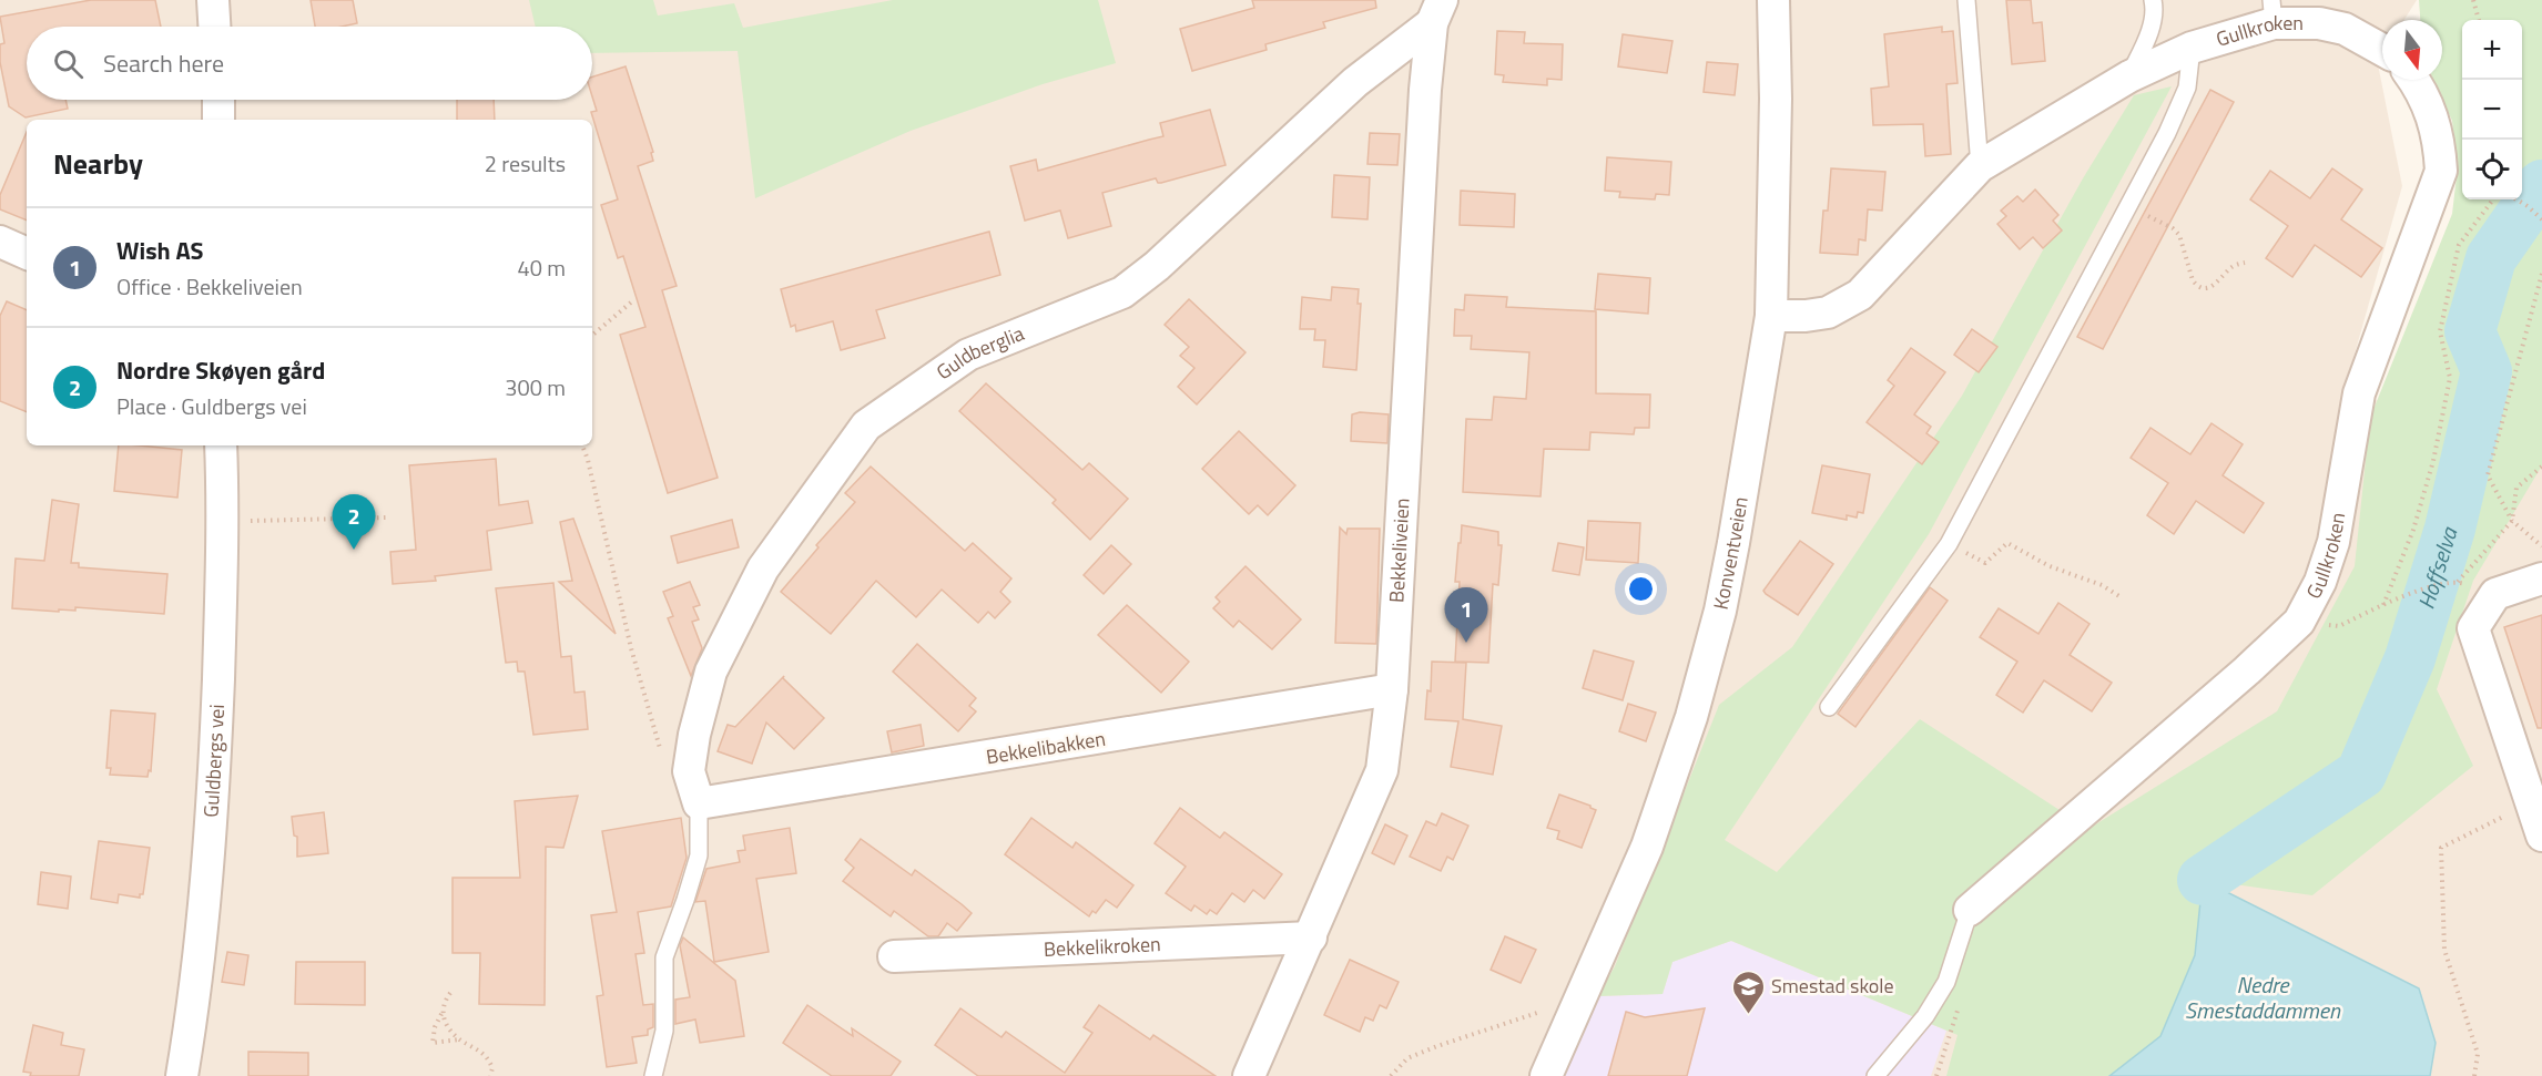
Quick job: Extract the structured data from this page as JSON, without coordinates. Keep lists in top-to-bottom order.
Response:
{
  "streets": {
    "street": [
      "Gullkroken",
      "Guldberglia",
      "Bekkeliveien",
      "Konventveien",
      "Bekkelibakken",
      "Guldbergs vei",
      "Bekkelikroken"
    ]
  },
  "crossings": [
    ["Gullkroken", "Konventveien"],
    ["Guldberglia", "Bekkeliveien"],
    ["Guldberglia", "Bekkelibakken"],
    ["Bekkeliveien", "Bekkelibakken"],
    ["Bekkeliveien", "Bekkelikroken"]
  ],
  "water": ["Hoffselva", "Nedre Smestaddammen"],
  "places": {
    "school or university": ["Smestad skole"]
  },
  "north": "bottom",
  "page": {
    "map_buttons": ["+", "−"],
    "search": "Search here",
    "heading": ["Nearby", "2 results"],
    "list": [
      {
        "mark": "1",
        "name": "Wish AS",
        "note": "Office · Bekkeliveien",
        "value": "40 m"
      },
      {
        "mark": "2",
        "name": "Nordre Skøyen gård",
        "note": "Place · Guldbergs vei",
        "value": "300 m"
      }
    ],
    "pins": ["2", "1"]
  }
}
